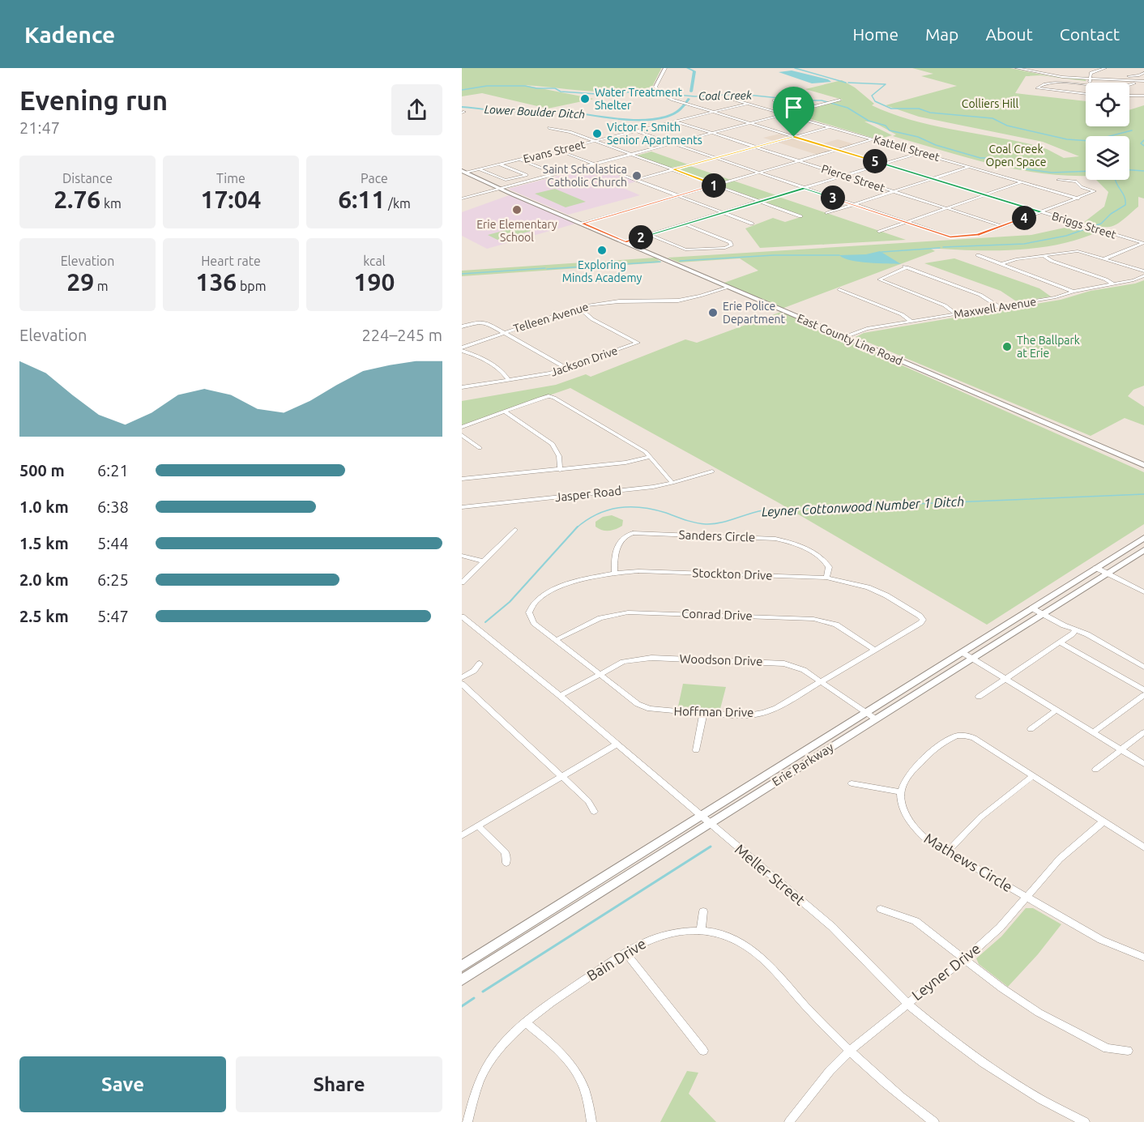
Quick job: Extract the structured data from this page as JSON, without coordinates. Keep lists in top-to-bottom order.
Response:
{
  "streets": {
    "main road": ["East County Line Road", "Erie Parkway"],
    "street": [
      "Kattell Street",
      "Evans Street",
      "Pierce Street",
      "Briggs Street",
      "Maxwell Avenue",
      "Telleen Avenue",
      "Jackson Drive",
      "Jasper Road",
      "Sanders Circle",
      "Stockton Drive",
      "Conrad Drive",
      "Woodson Drive",
      "Hoffman Drive",
      "Mathews Circle",
      "Meller Street",
      "Bain Drive",
      "Leyner Drive"
    ]
  },
  "crossings": [
    ["Kattell Street", "Evans Street"],
    ["Evans Street", "Pierce Street"],
    ["Evans Street", "Briggs Street"],
    ["Evans Street", "East County Line Road"],
    ["Maxwell Avenue", "East County Line Road"],
    ["Telleen Avenue", "East County Line Road"],
    ["Telleen Avenue", "Jackson Drive"],
    ["Sanders Circle", "Stockton Drive"],
    ["Stockton Drive", "Hoffman Drive"],
    ["Conrad Drive", "Hoffman Drive"],
    ["Woodson Drive", "Hoffman Drive"],
    ["Woodson Drive", "Erie Parkway"],
    ["Woodson Drive", "Meller Street"],
    ["Erie Parkway", "Meller Street"],
    ["Mathews Circle", "Leyner Drive"],
    ["Meller Street", "Leyner Drive"],
    ["Bain Drive", "Leyner Drive"]
  ],
  "water": ["Coal Creek", "Lower Boulder Ditch", "Leyner Cottonwood Number 1 Ditch"],
  "parks": ["Colliers Hill", "Coal Creek Open Space"],
  "places": [
    "Water Treatment Shelter",
    "Victor F. Smith Senior Apartments",
    "Saint Scholastica Catholic Church",
    "Erie Elementary School",
    "Exploring Minds Academy",
    "Erie Police Department",
    "The Ballpark at Erie"
  ],
  "page": {
    "header": "Kadence",
    "nav": [
      "Home",
      "Map",
      "About",
      "Contact"
    ],
    "heading": ["Evening run", "21:47"],
    "pins": [
      "5",
      "1",
      "3",
      "4",
      "2"
    ],
    "stats": [
      ["Distance", "2.76 km"],
      ["Time", "17:04"],
      ["Pace", "6:11 /km"],
      ["Elevation", "29 m"],
      ["Heart rate", "136 bpm"],
      ["kcal", "190"]
    ],
    "chart": ["Elevation", "224–245 m"],
    "list": [
      {
        "name": "500 m",
        "note": "6:21"
      },
      {
        "name": "1.0 km",
        "note": "6:38"
      },
      {
        "name": "1.5 km",
        "note": "5:44"
      },
      {
        "name": "2.0 km",
        "note": "6:25"
      },
      {
        "name": "2.5 km",
        "note": "5:47"
      }
    ],
    "buttons": ["Save", "Share"]
  }
}
